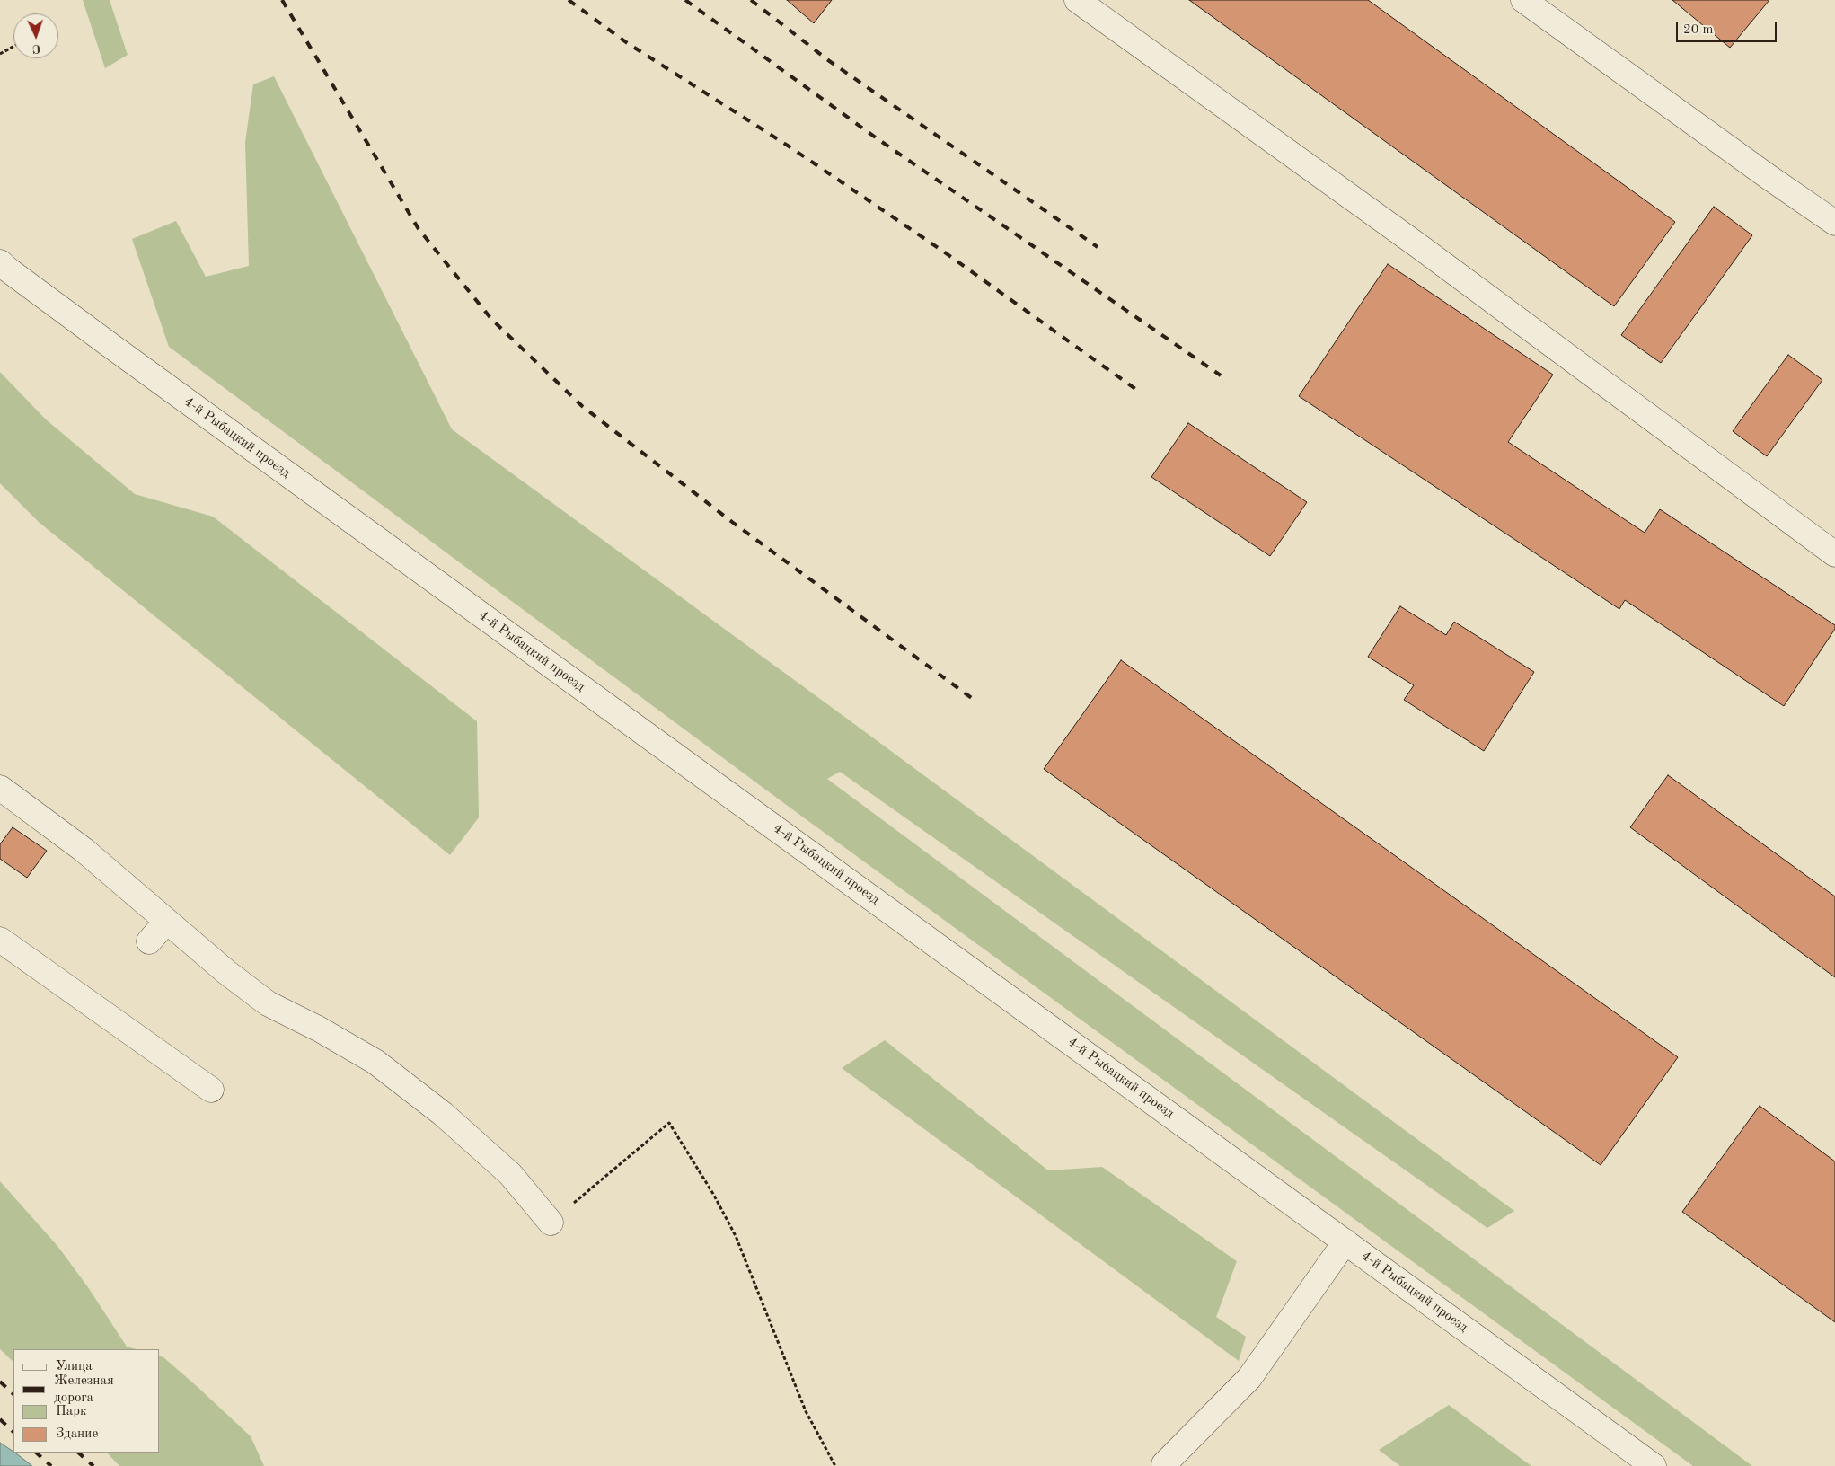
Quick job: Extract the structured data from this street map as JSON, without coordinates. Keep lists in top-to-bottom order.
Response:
{
  "streets": {
    "street": ["4-й Рыбацкий проезд"]
  },
  "legend": [
    "Улица",
    "Железная дорога",
    "Парк",
    "Здание"
  ],
  "scale_bar": "20 m",
  "north": "bottom"
}
